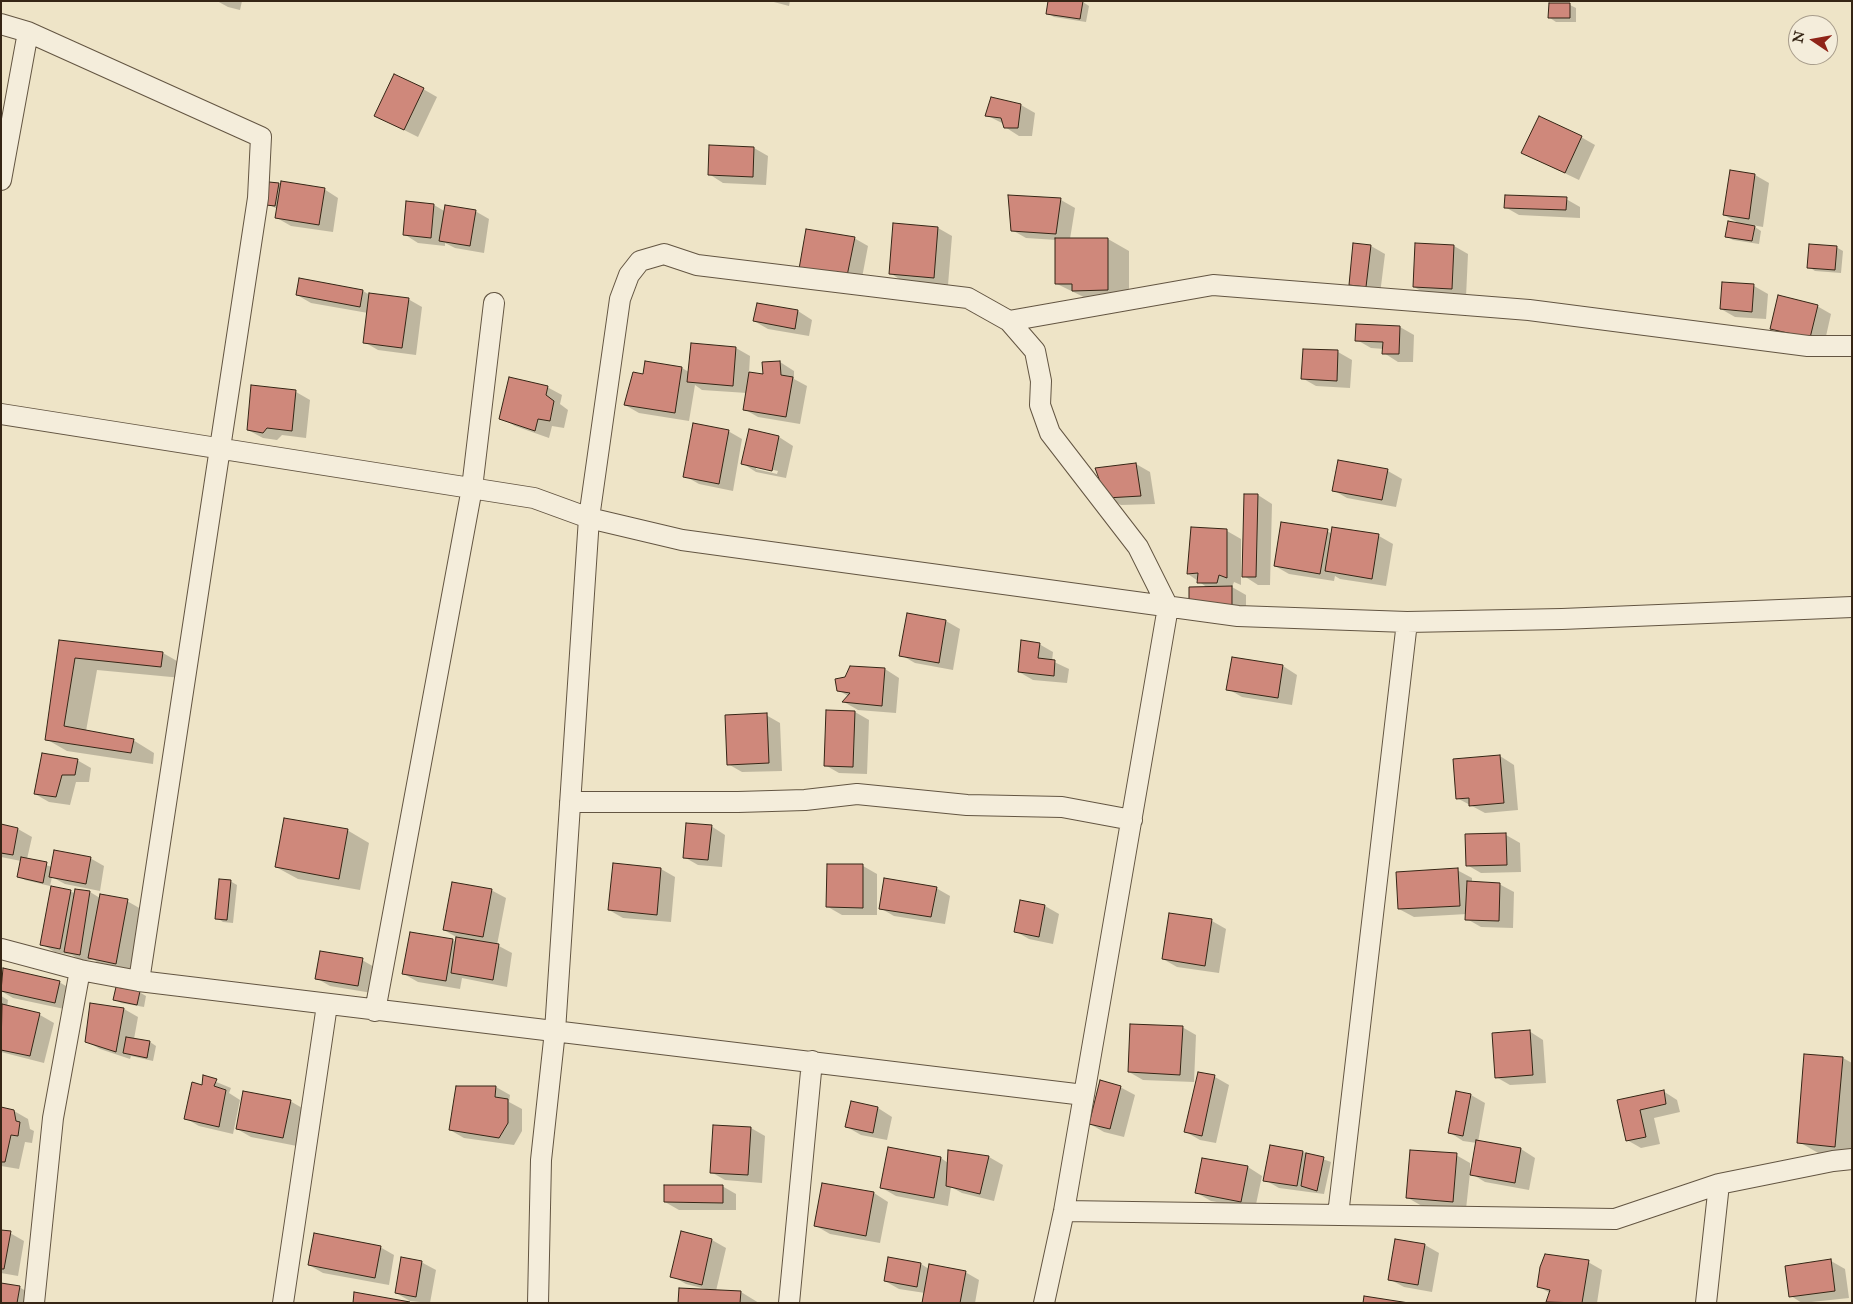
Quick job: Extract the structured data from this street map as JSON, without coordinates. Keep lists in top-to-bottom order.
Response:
{
  "north": "left"
}
